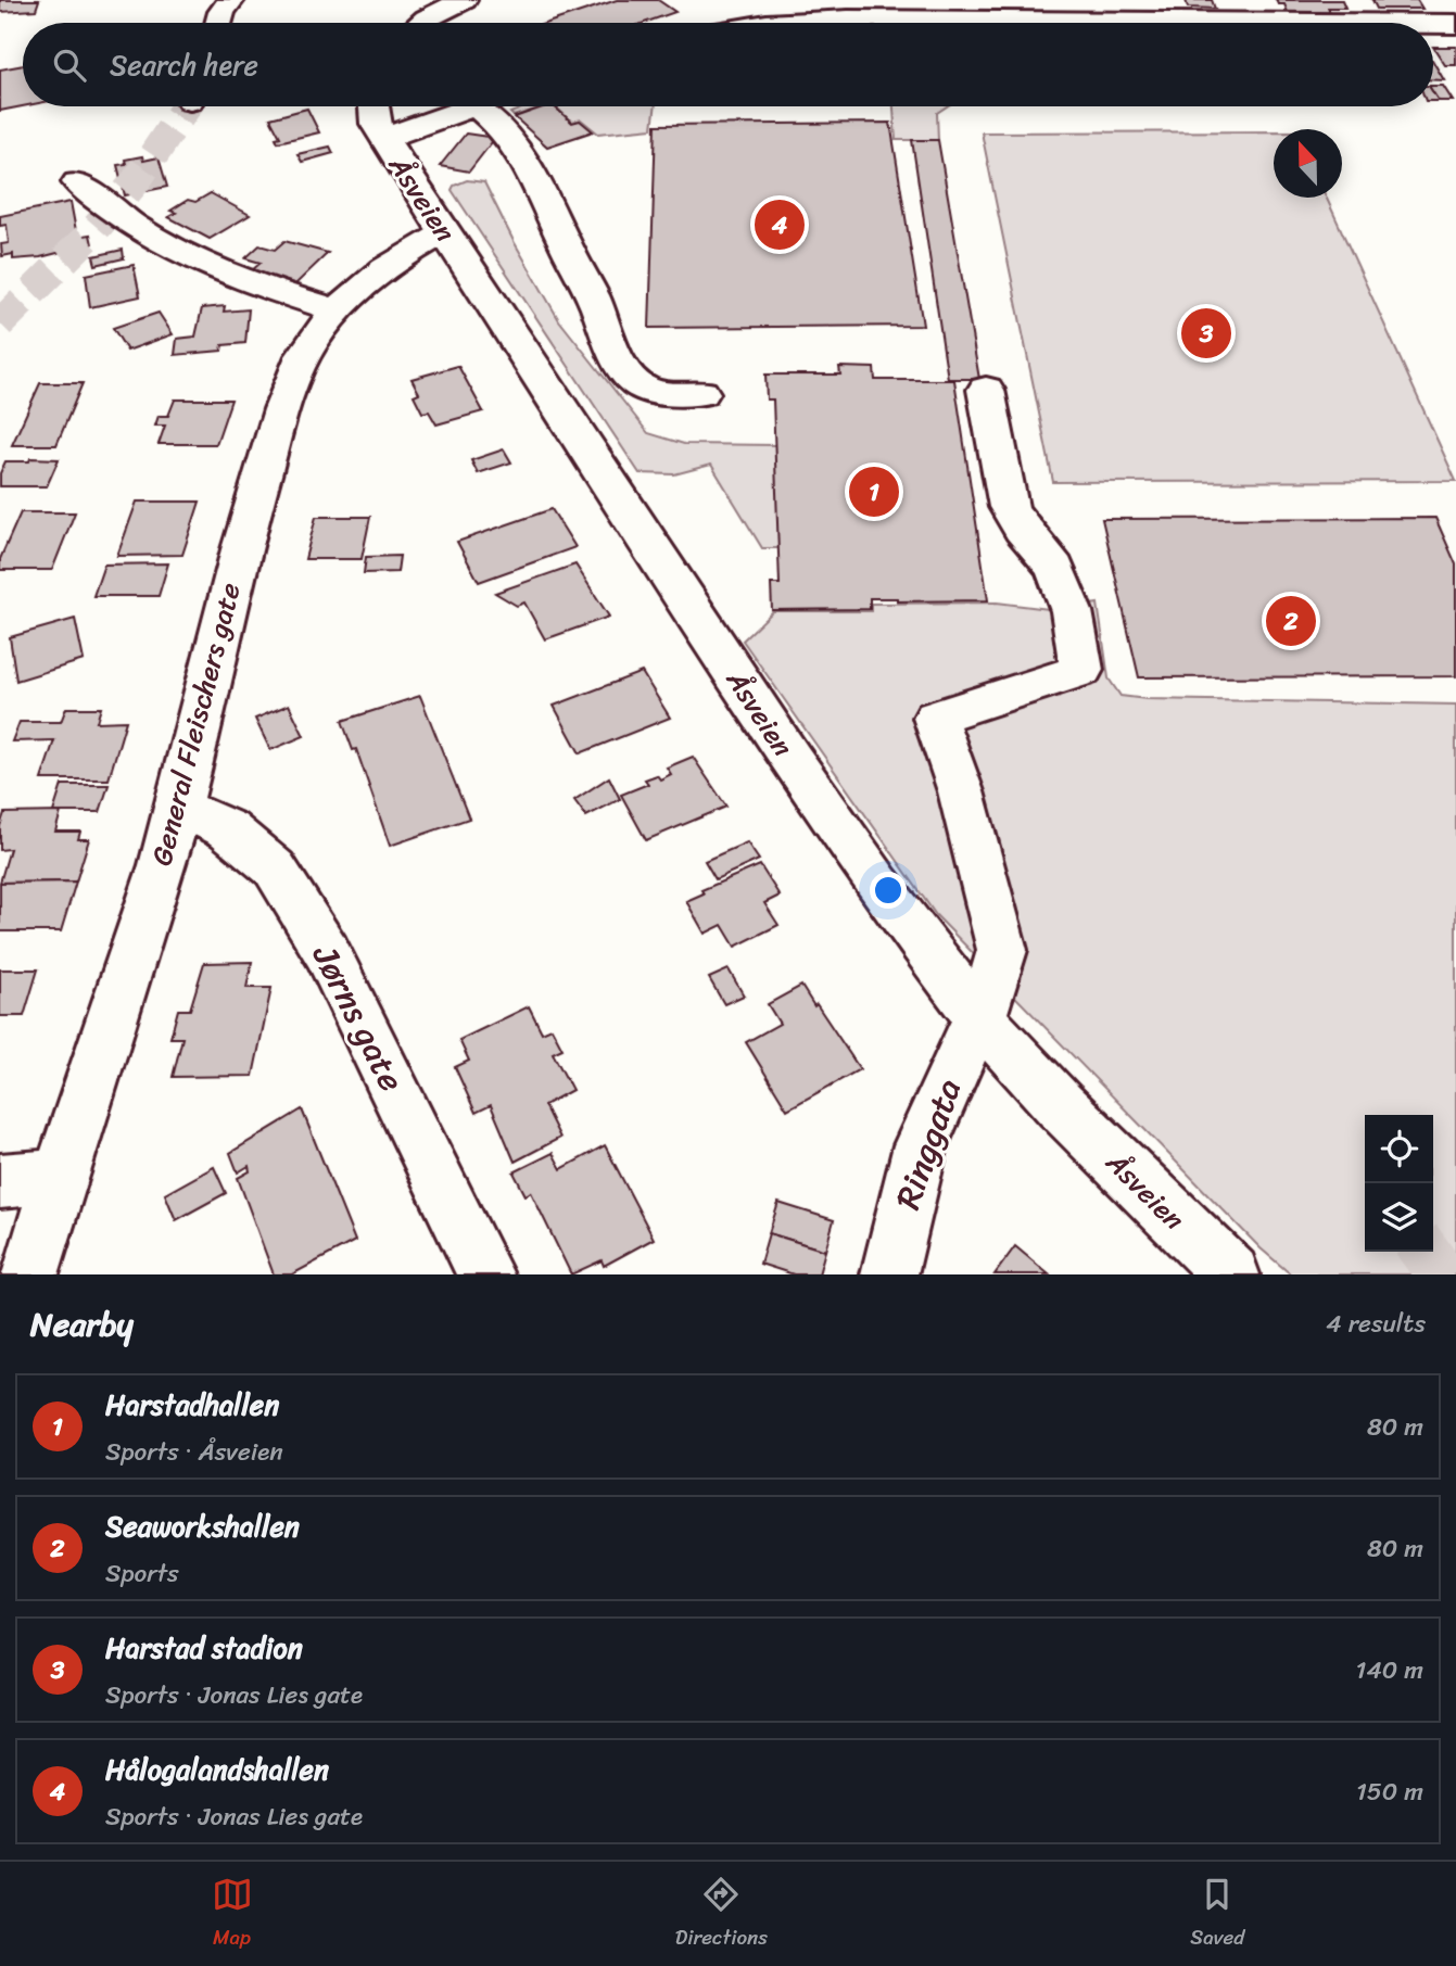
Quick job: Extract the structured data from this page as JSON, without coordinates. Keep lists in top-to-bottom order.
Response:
{
  "streets": {
    "street": [
      "Åsveien",
      "General Fleischers gate",
      "Jørns gate",
      "Ringgata"
    ]
  },
  "crossings": [
    ["Åsveien", "General Fleischers gate"],
    ["Åsveien", "Ringgata"],
    ["General Fleischers gate", "Jørns gate"]
  ],
  "north": "top",
  "page": {
    "search": "Search here",
    "pins": [
      "4",
      "3",
      "1",
      "2"
    ],
    "heading": ["Nearby", "4 results"],
    "list": [
      {
        "mark": "1",
        "name": "Harstadhallen",
        "note": "Sports · Åsveien",
        "value": "80 m"
      },
      {
        "mark": "2",
        "name": "Seaworkshallen",
        "note": "Sports",
        "value": "80 m"
      },
      {
        "mark": "3",
        "name": "Harstad stadion",
        "note": "Sports · Jonas Lies gate",
        "value": "140 m"
      },
      {
        "mark": "4",
        "name": "Hålogalandshallen",
        "note": "Sports · Jonas Lies gate",
        "value": "150 m"
      }
    ],
    "nav": ["Map", "Directions", "Saved"]
  }
}
